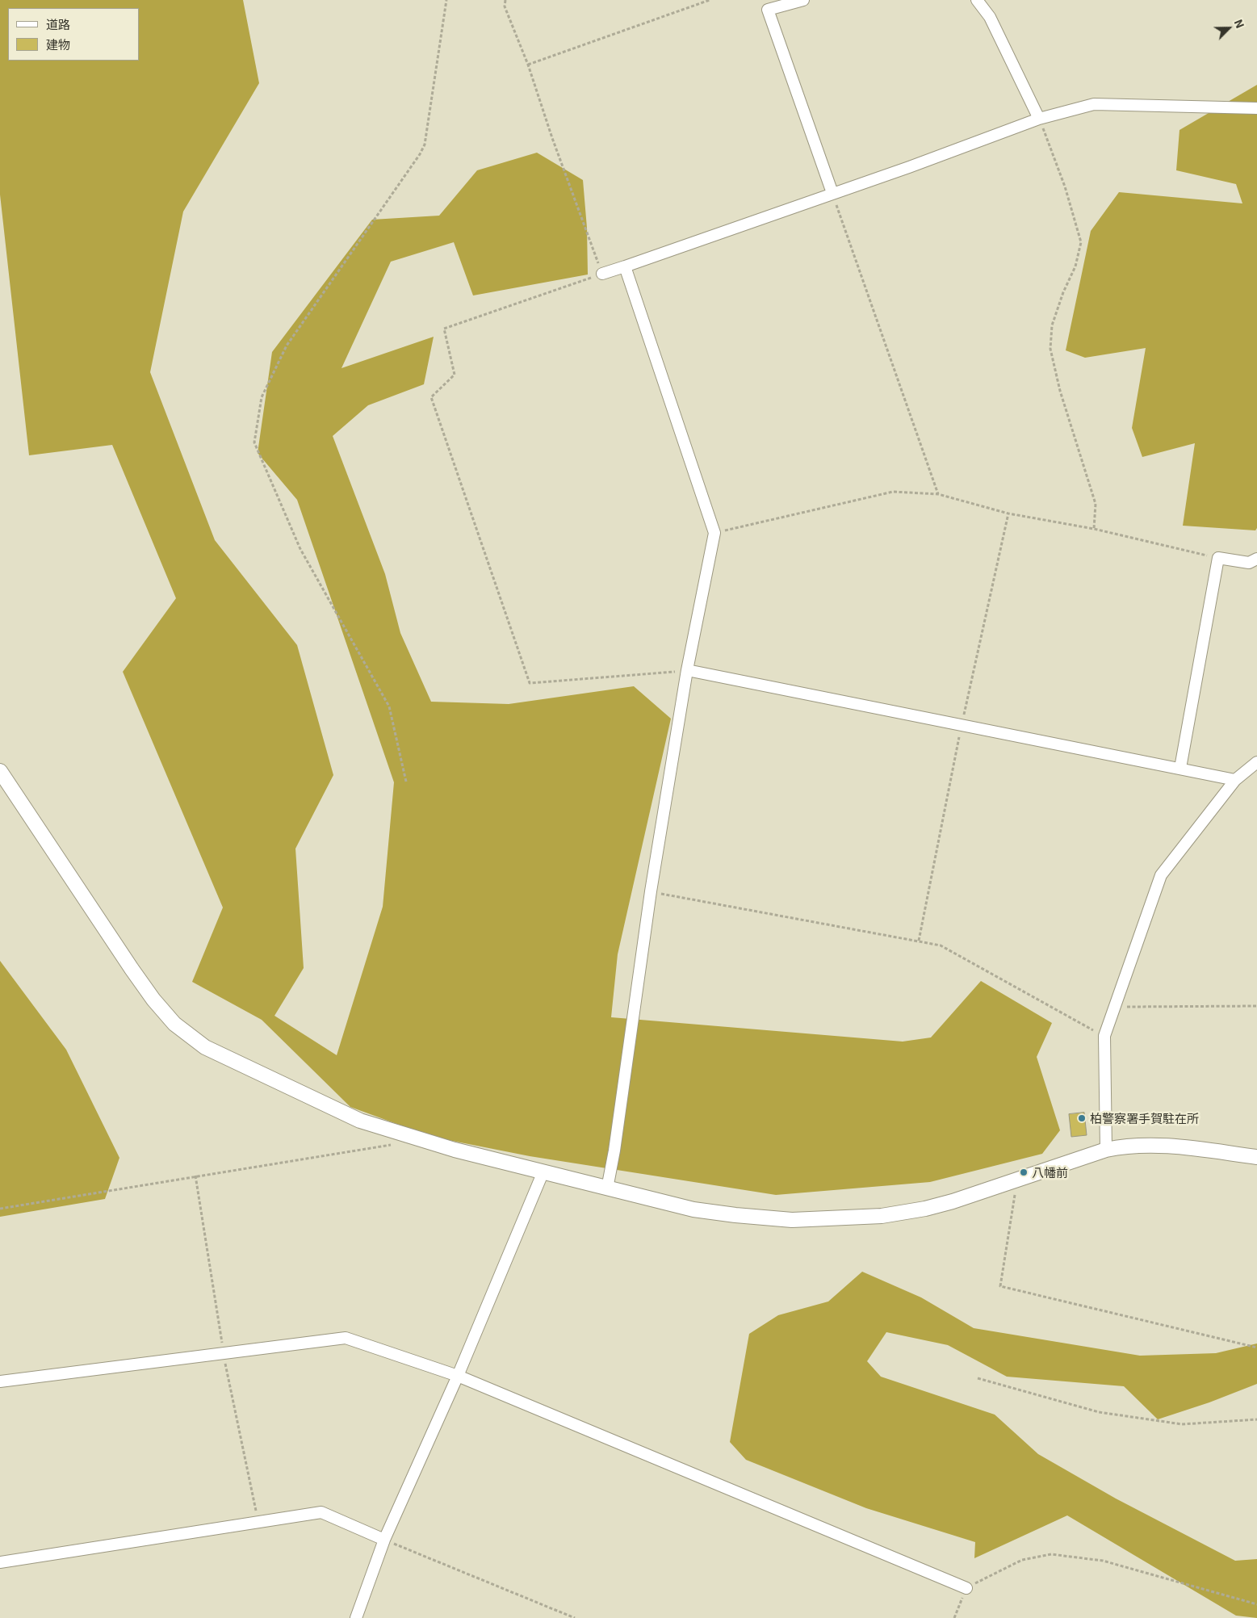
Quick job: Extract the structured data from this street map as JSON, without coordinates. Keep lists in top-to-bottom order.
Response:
{
  "places": ["柏警察署手賀駐在所", "八幡前"],
  "legend": ["道路", "建物"],
  "north": "top right"
}
